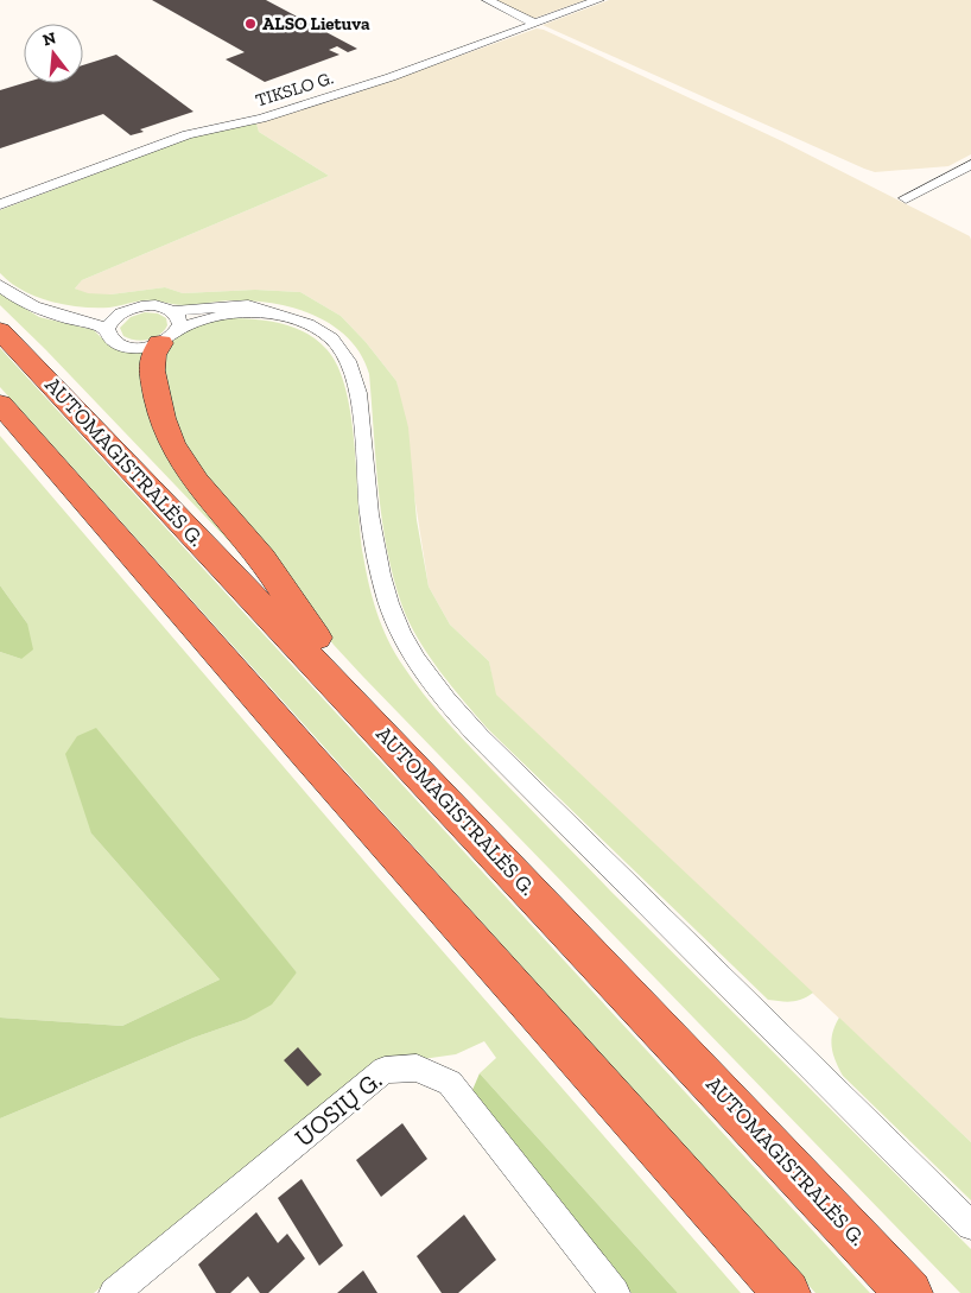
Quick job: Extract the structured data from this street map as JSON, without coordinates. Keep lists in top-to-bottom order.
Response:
{
  "streets": {
    "highway": ["AUTOMAGISTRALĖS G."],
    "street": ["TIKSLO G.", "UOSIŲ G."]
  },
  "places": ["ALSO Lietuva"],
  "north": "top"
}
